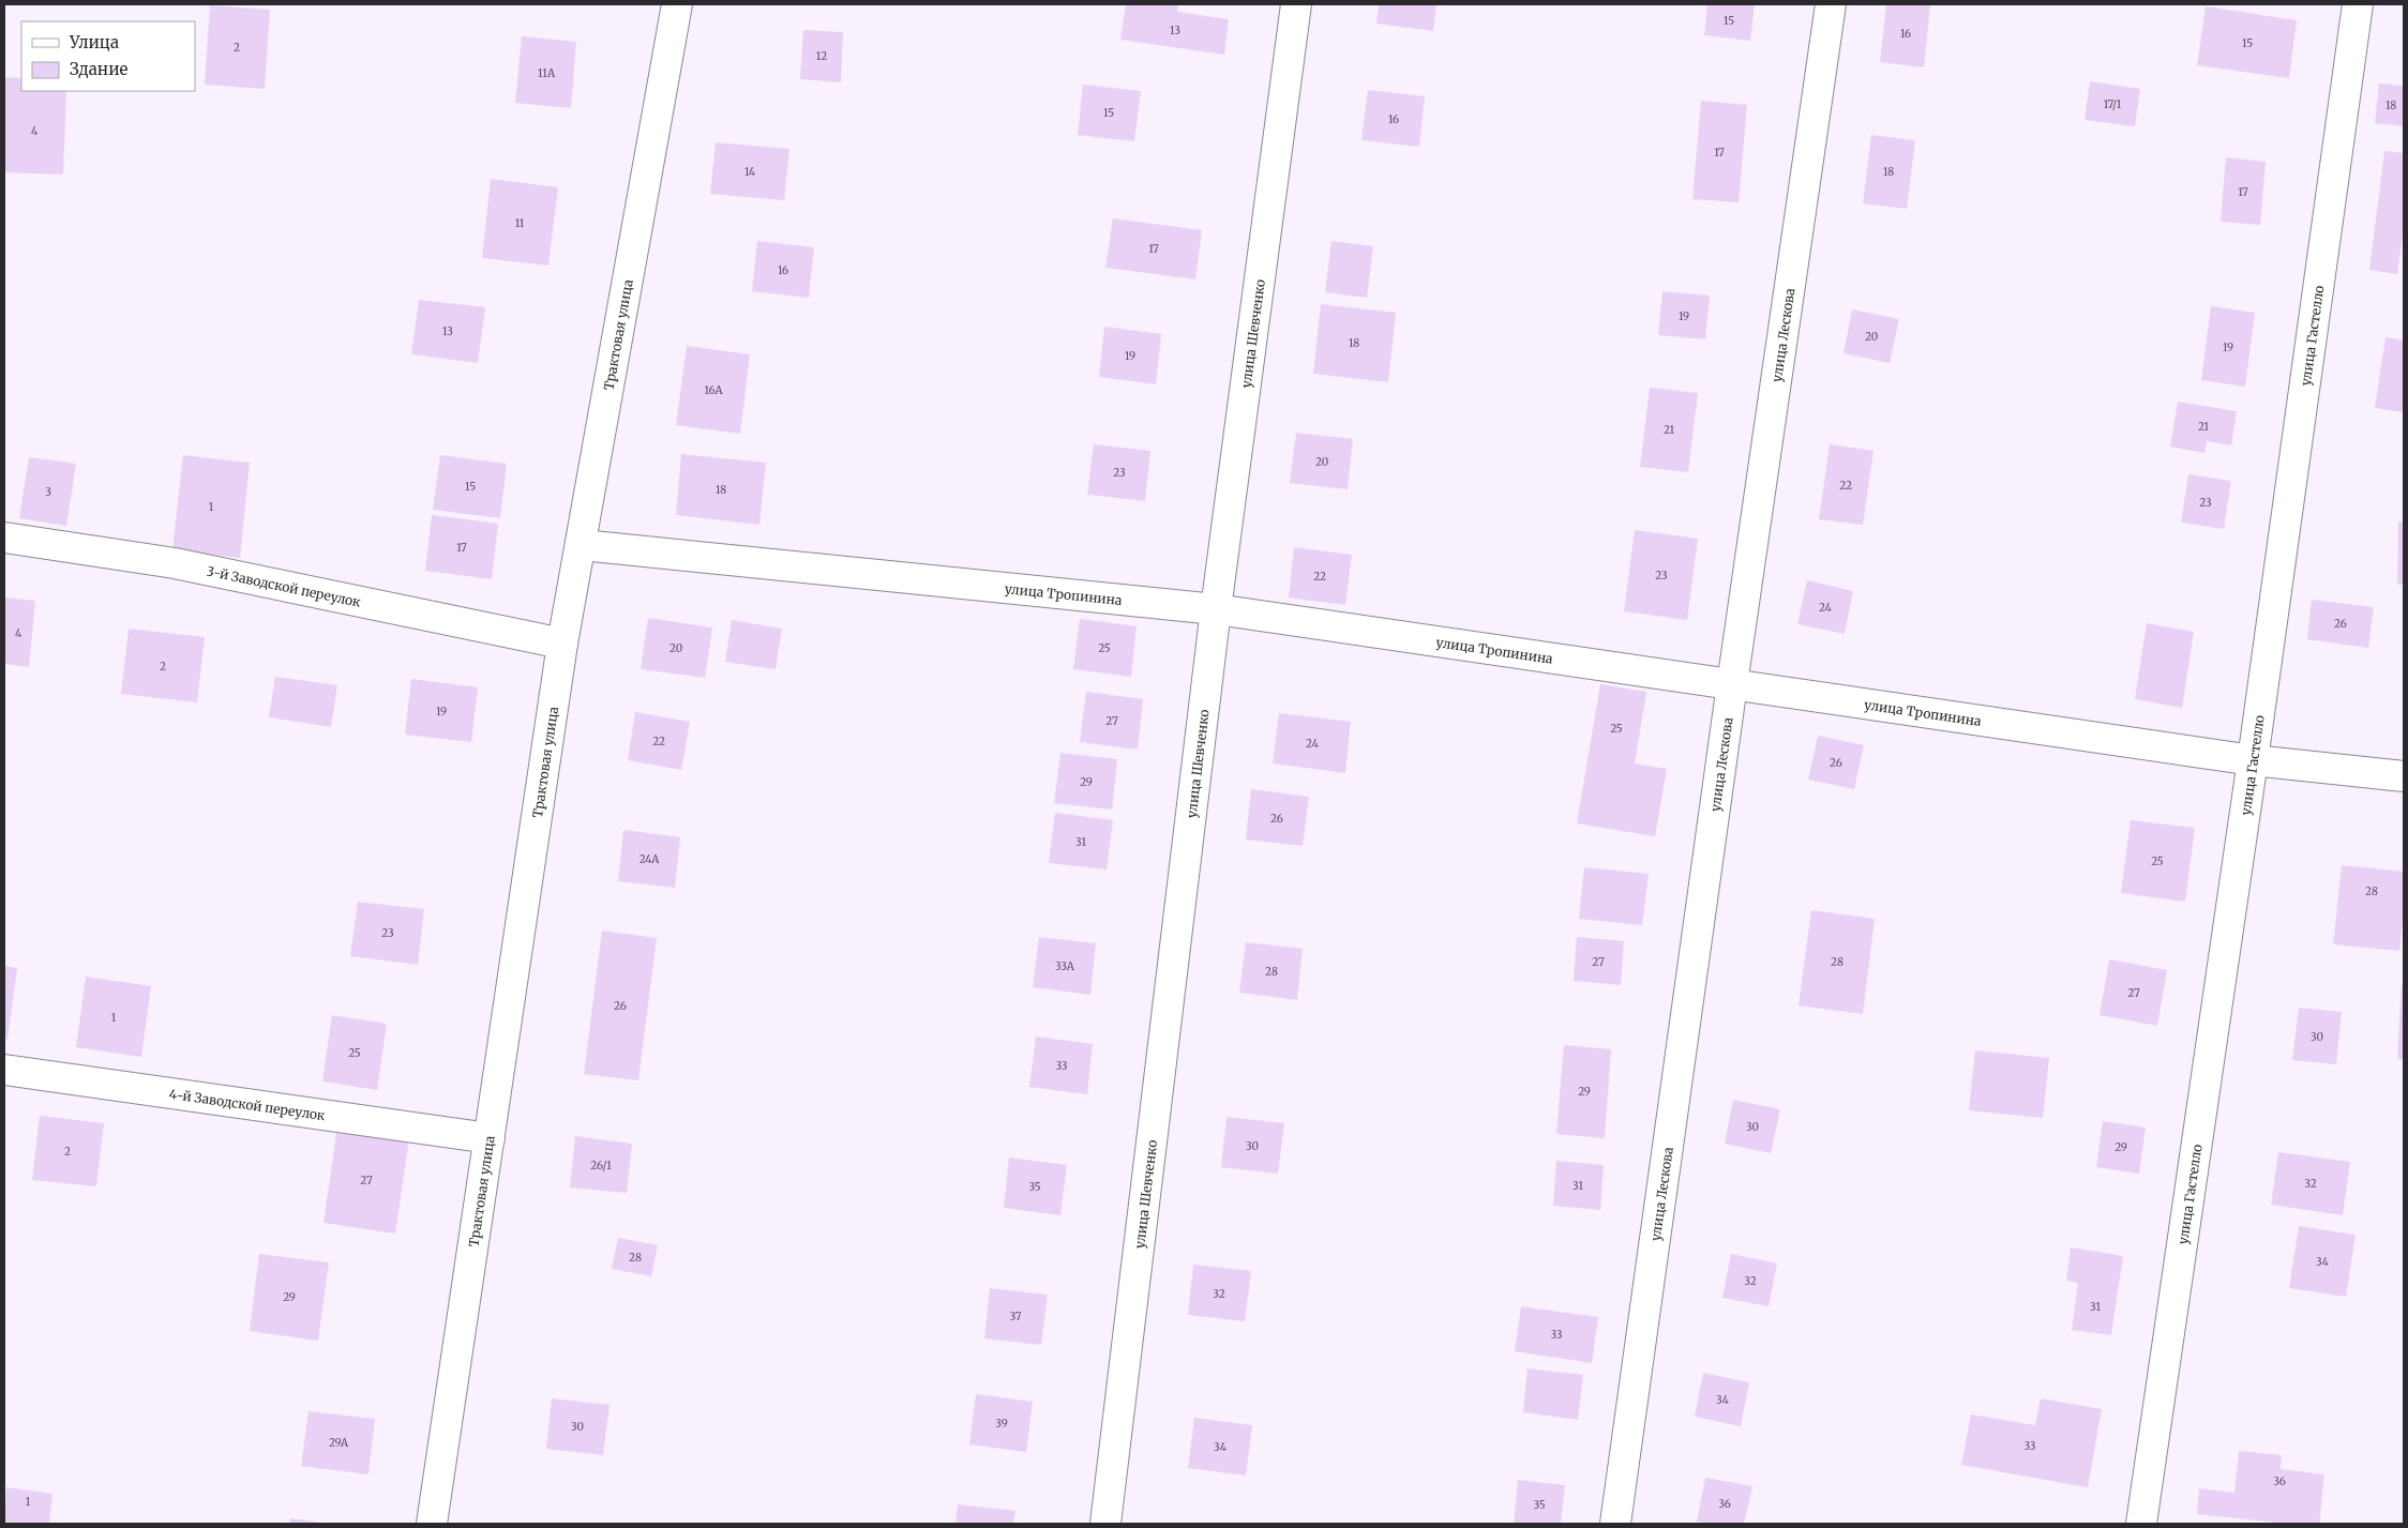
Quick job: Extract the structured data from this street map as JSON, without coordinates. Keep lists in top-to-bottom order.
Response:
{
  "streets": {
    "street": [
      "улица Шевченко",
      "улица Лескова",
      "Трактовая улица",
      "улица Гастелло",
      "3-й Заводской переулок",
      "улица Тропинина",
      "4-й Заводской переулок"
    ]
  },
  "crossings": [
    ["улица Шевченко", "улица Тропинина"],
    ["улица Лескова", "улица Тропинина"],
    ["Трактовая улица", "3-й Заводской переулок"],
    ["Трактовая улица", "улица Тропинина"],
    ["Трактовая улица", "4-й Заводской переулок"],
    ["улица Гастелло", "улица Тропинина"]
  ],
  "house_numbers": [
    "15",
    "13",
    "16",
    "15",
    "2",
    "12",
    "11А",
    "17/1",
    "18",
    "15",
    "16",
    "4",
    "17",
    "14",
    "18",
    "17",
    "11",
    "17",
    "16",
    "19",
    "13",
    "20",
    "18",
    "19",
    "19",
    "16А",
    "21",
    "21",
    "20",
    "23",
    "22",
    "15",
    "18",
    "3",
    "23",
    "1",
    "17",
    "23",
    "22",
    "24",
    "26",
    "4",
    "20",
    "25",
    "2",
    "19",
    "27",
    "25",
    "22",
    "24",
    "26",
    "29",
    "26",
    "31",
    "24А",
    "25",
    "28",
    "23",
    "27",
    "28",
    "33А",
    "28",
    "27",
    "26",
    "1",
    "30",
    "25",
    "33",
    "29",
    "30",
    "30",
    "29",
    "2",
    "26/1",
    "27",
    "32",
    "31",
    "35",
    "28",
    "34",
    "32",
    "32",
    "29",
    "31",
    "37",
    "33",
    "34",
    "39",
    "30",
    "29А",
    "33",
    "34",
    "36",
    "1",
    "36",
    "35"
  ],
  "legend": ["Улица", "Здание"]
}
